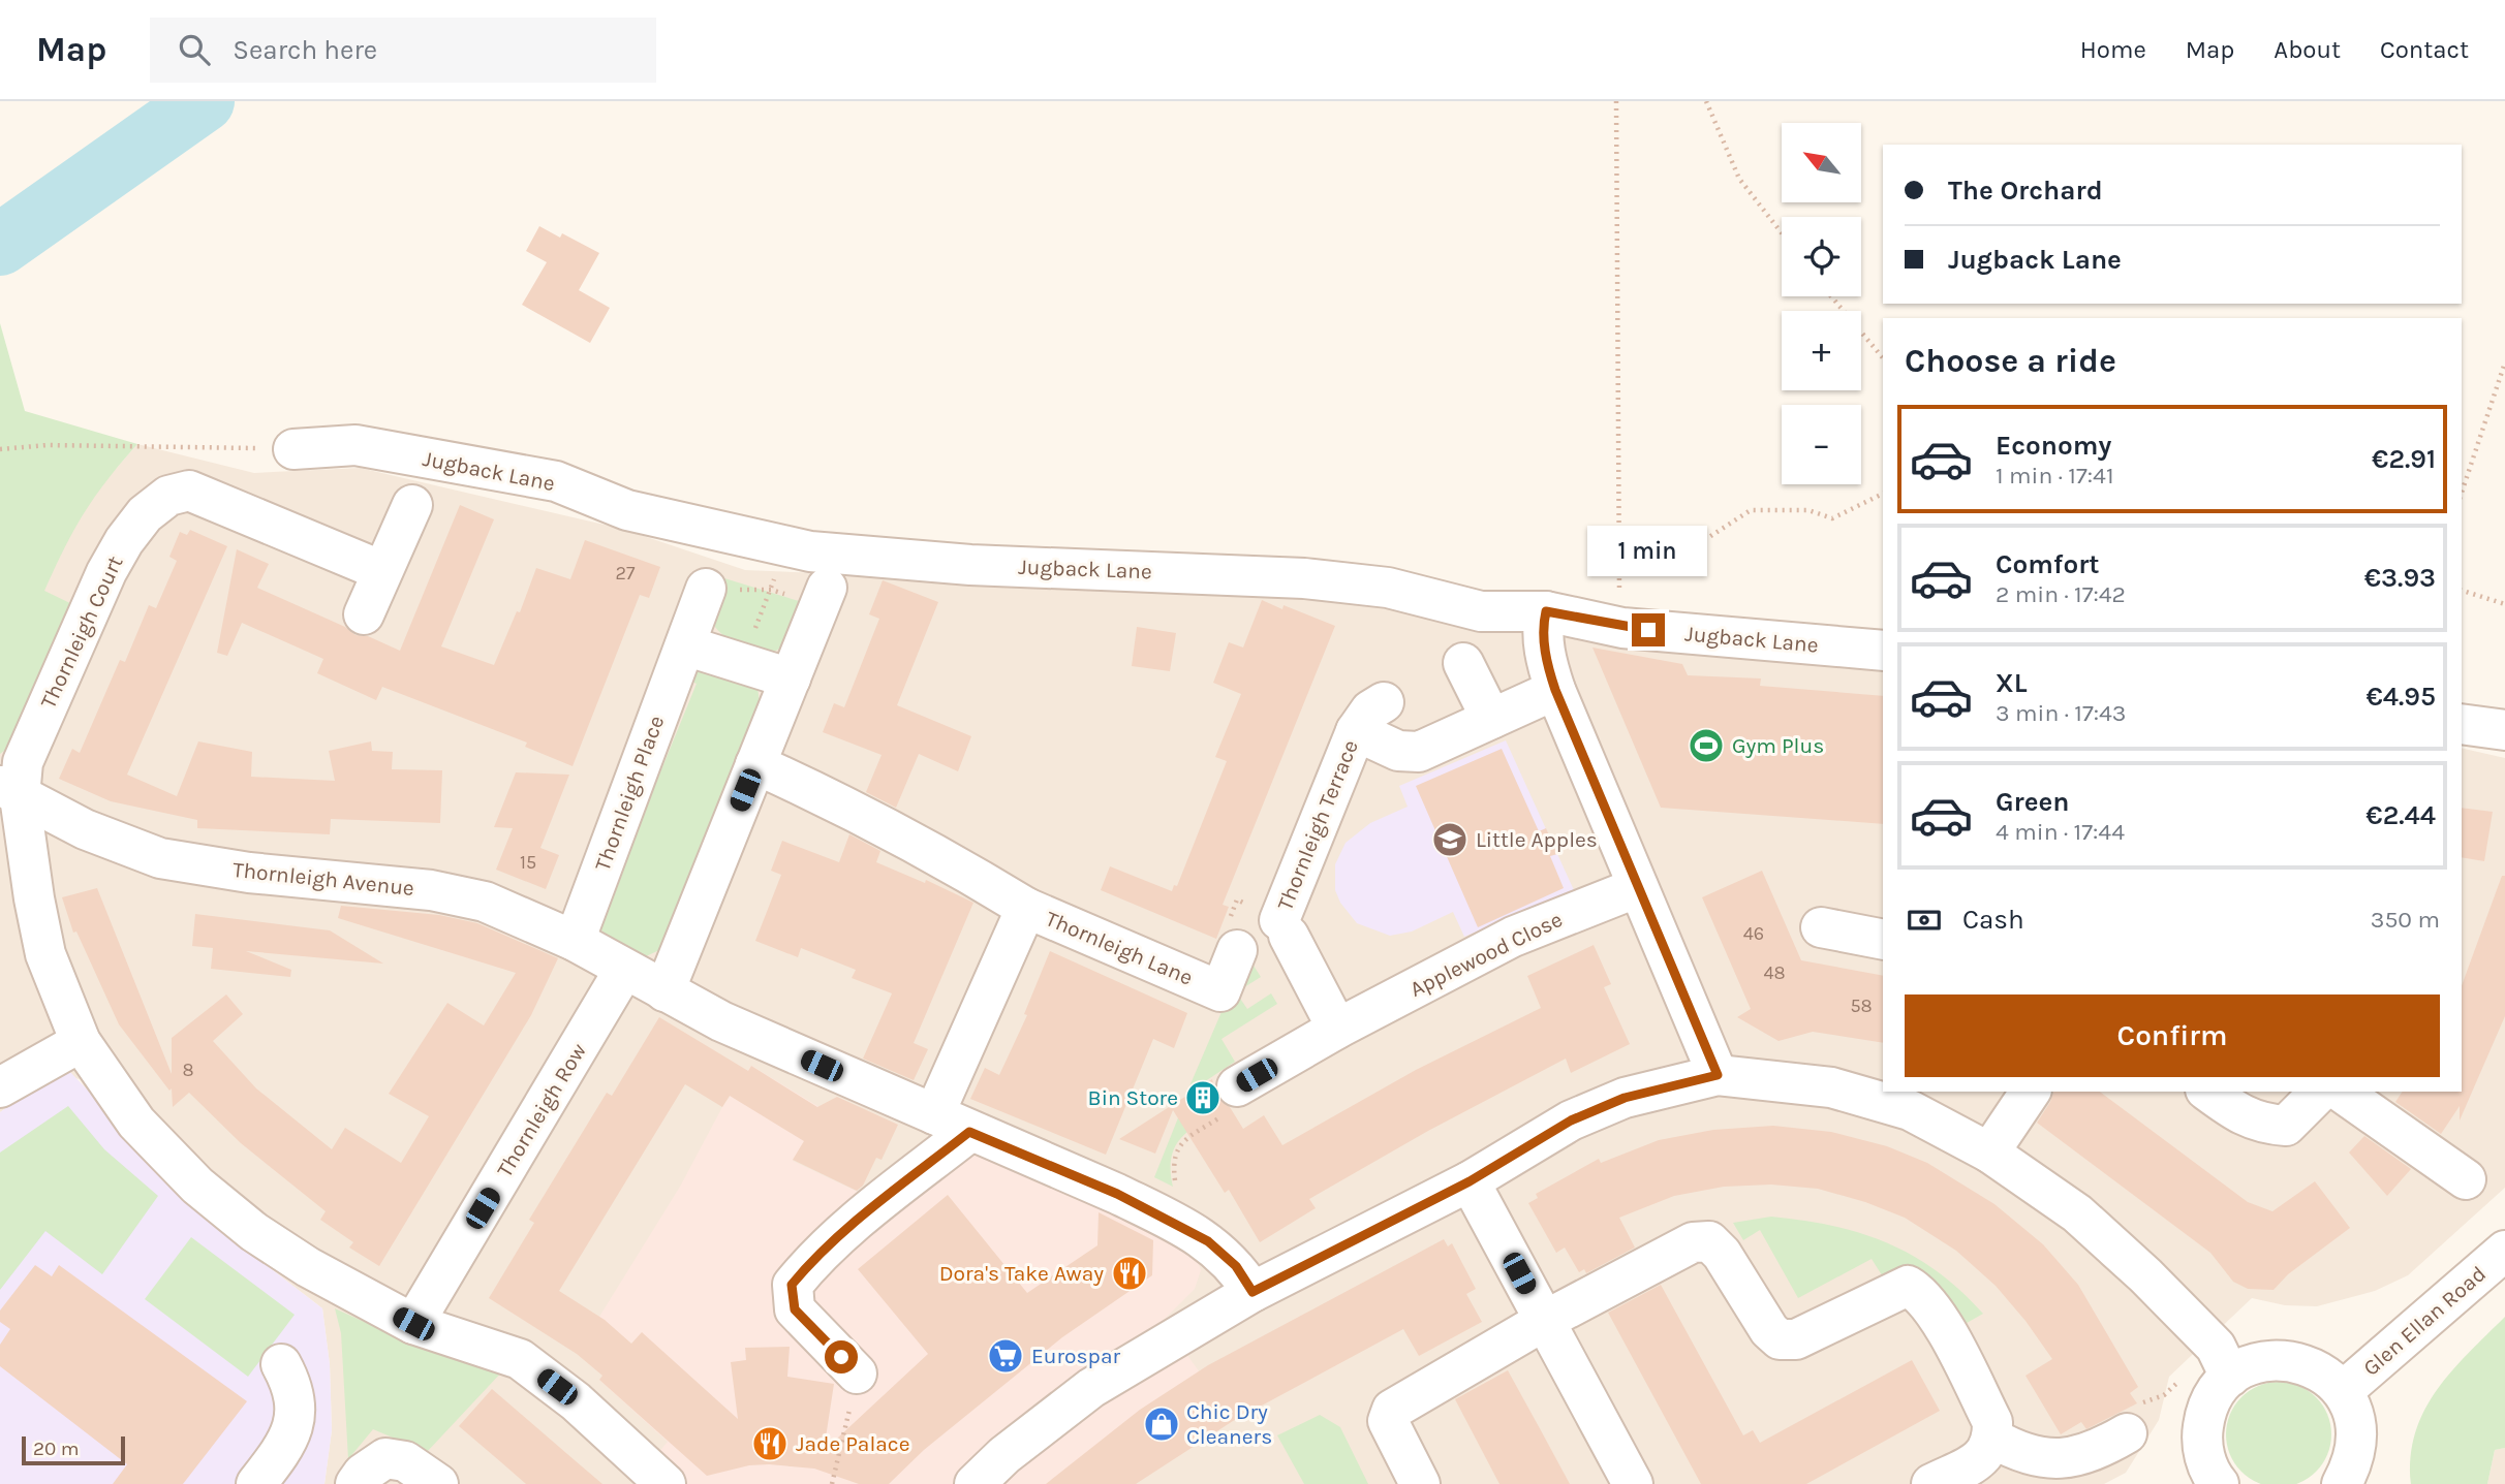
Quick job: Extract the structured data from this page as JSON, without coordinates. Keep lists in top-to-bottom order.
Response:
{
  "streets": {
    "street": [
      "Jugback Lane",
      "Thornleigh Court",
      "Thornleigh Place",
      "Thornleigh Terrace",
      "Thornleigh Avenue",
      "Thornleigh Lane",
      "Applewood Close",
      "Thornleigh Row",
      "Glen Ellan Road"
    ]
  },
  "crossings": [
    ["Thornleigh Court", "Thornleigh Avenue"],
    ["Thornleigh Court", "Thornleigh Row"],
    ["Thornleigh Place", "Thornleigh Avenue"],
    ["Thornleigh Terrace", "Applewood Close"],
    ["Thornleigh Avenue", "Thornleigh Lane"],
    ["Thornleigh Avenue", "Thornleigh Row"]
  ],
  "places": {
    "sports": ["Gym Plus"],
    "school or university": ["Little Apples"],
    "building": ["Bin Store"],
    "restaurant": ["Dora's Take Away", "Jade Palace"],
    "supermarket": ["Eurospar"],
    "shop": ["Chic Dry Cleaners"]
  },
  "house_numbers": [
    "27",
    "15",
    "46",
    "48",
    "58",
    "8"
  ],
  "scale_bar": "20 m",
  "north": "top left",
  "page": {
    "header": "Map",
    "search": "Search here",
    "nav": [
      "Home",
      "Map",
      "About",
      "Contact"
    ],
    "map_buttons": ["+", "−"],
    "banner": ["The Orchard", "Jugback Lane"],
    "heading": "Choose a ride",
    "list": [
      {
        "name": "Economy",
        "note": "1 min · 17:41",
        "value": "€2.91"
      },
      {
        "name": "Comfort",
        "note": "2 min · 17:42",
        "value": "€3.93"
      },
      {
        "name": "XL",
        "note": "3 min · 17:43",
        "value": "€4.95"
      },
      {
        "name": "Green",
        "note": "4 min · 17:44",
        "value": "€2.44"
      }
    ],
    "bubble": "1 min",
    "pay": ["Cash", "350 m"],
    "buttons": "Confirm",
    "scale": "20 m"
  }
}
